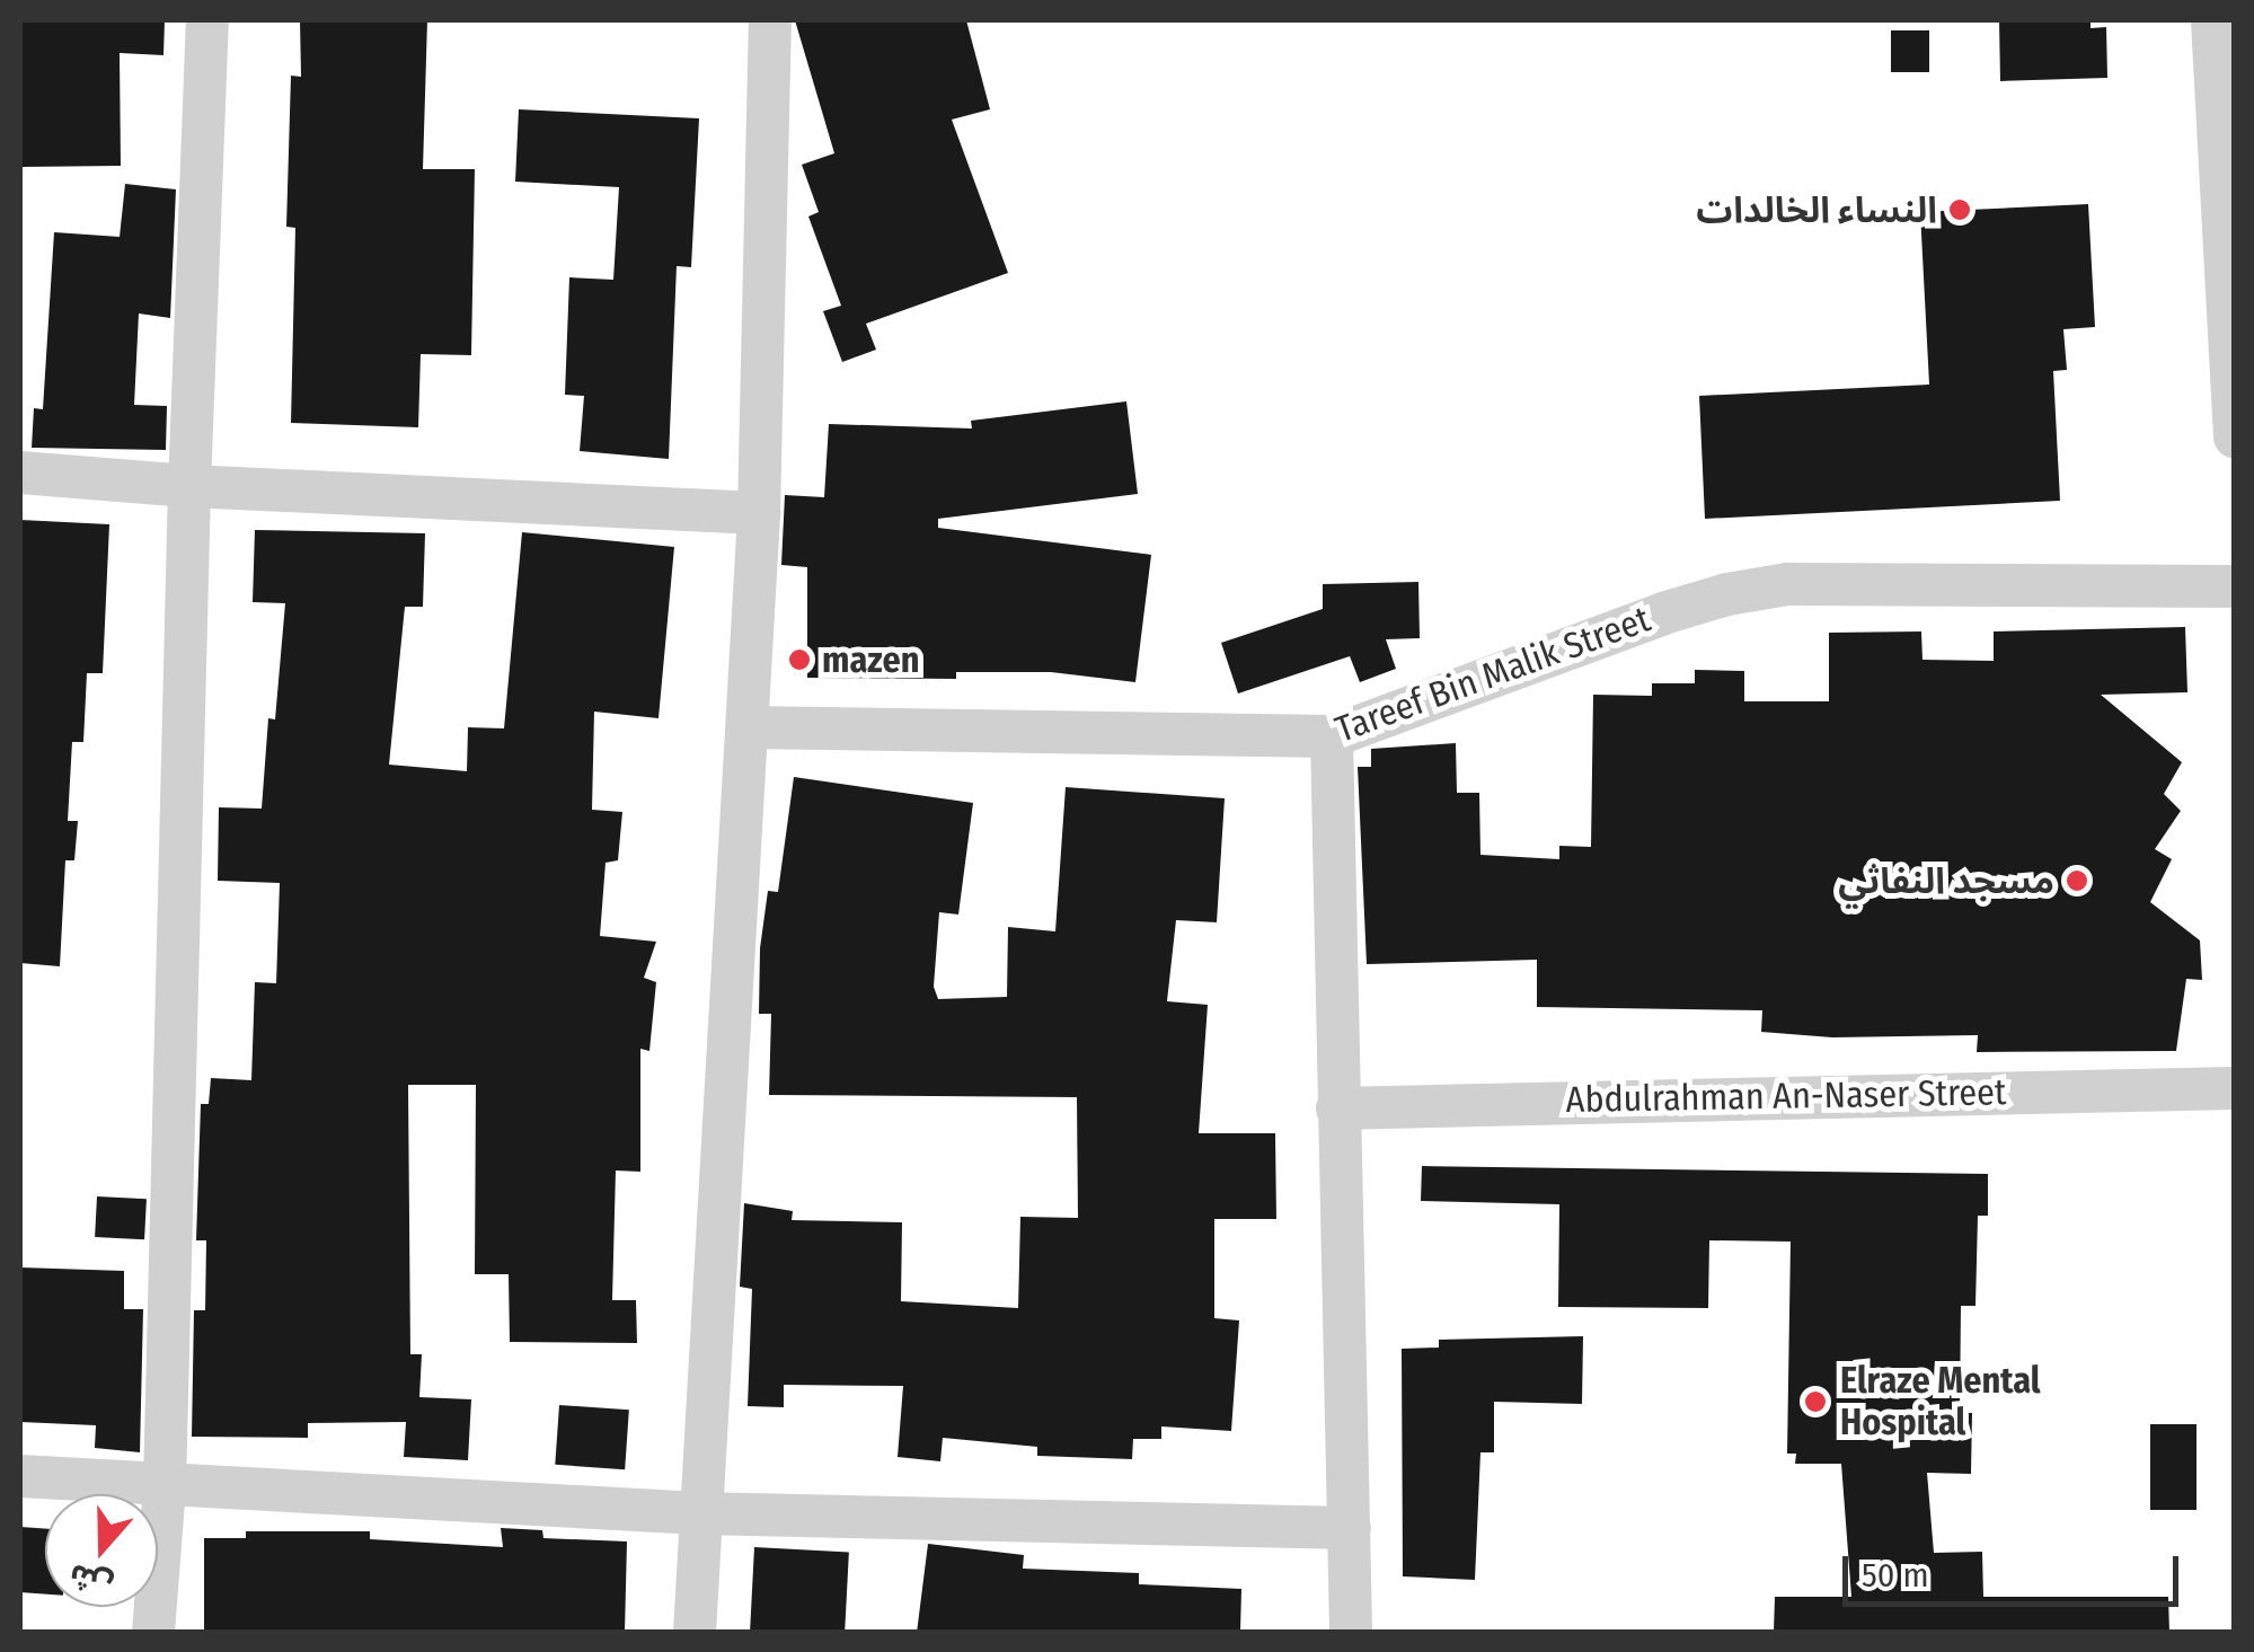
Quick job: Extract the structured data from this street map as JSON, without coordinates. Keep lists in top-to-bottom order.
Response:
{
  "streets": {
    "street": ["Tareef Bin Malik Street", "Abdulrahman An-Naser Street"]
  },
  "places": [
    "النساء الخالدات",
    "mazen",
    "مسجد النفاثي",
    "Elraze Mental Hospital"
  ],
  "scale_bar": "50 m",
  "north": "bottom"
}
